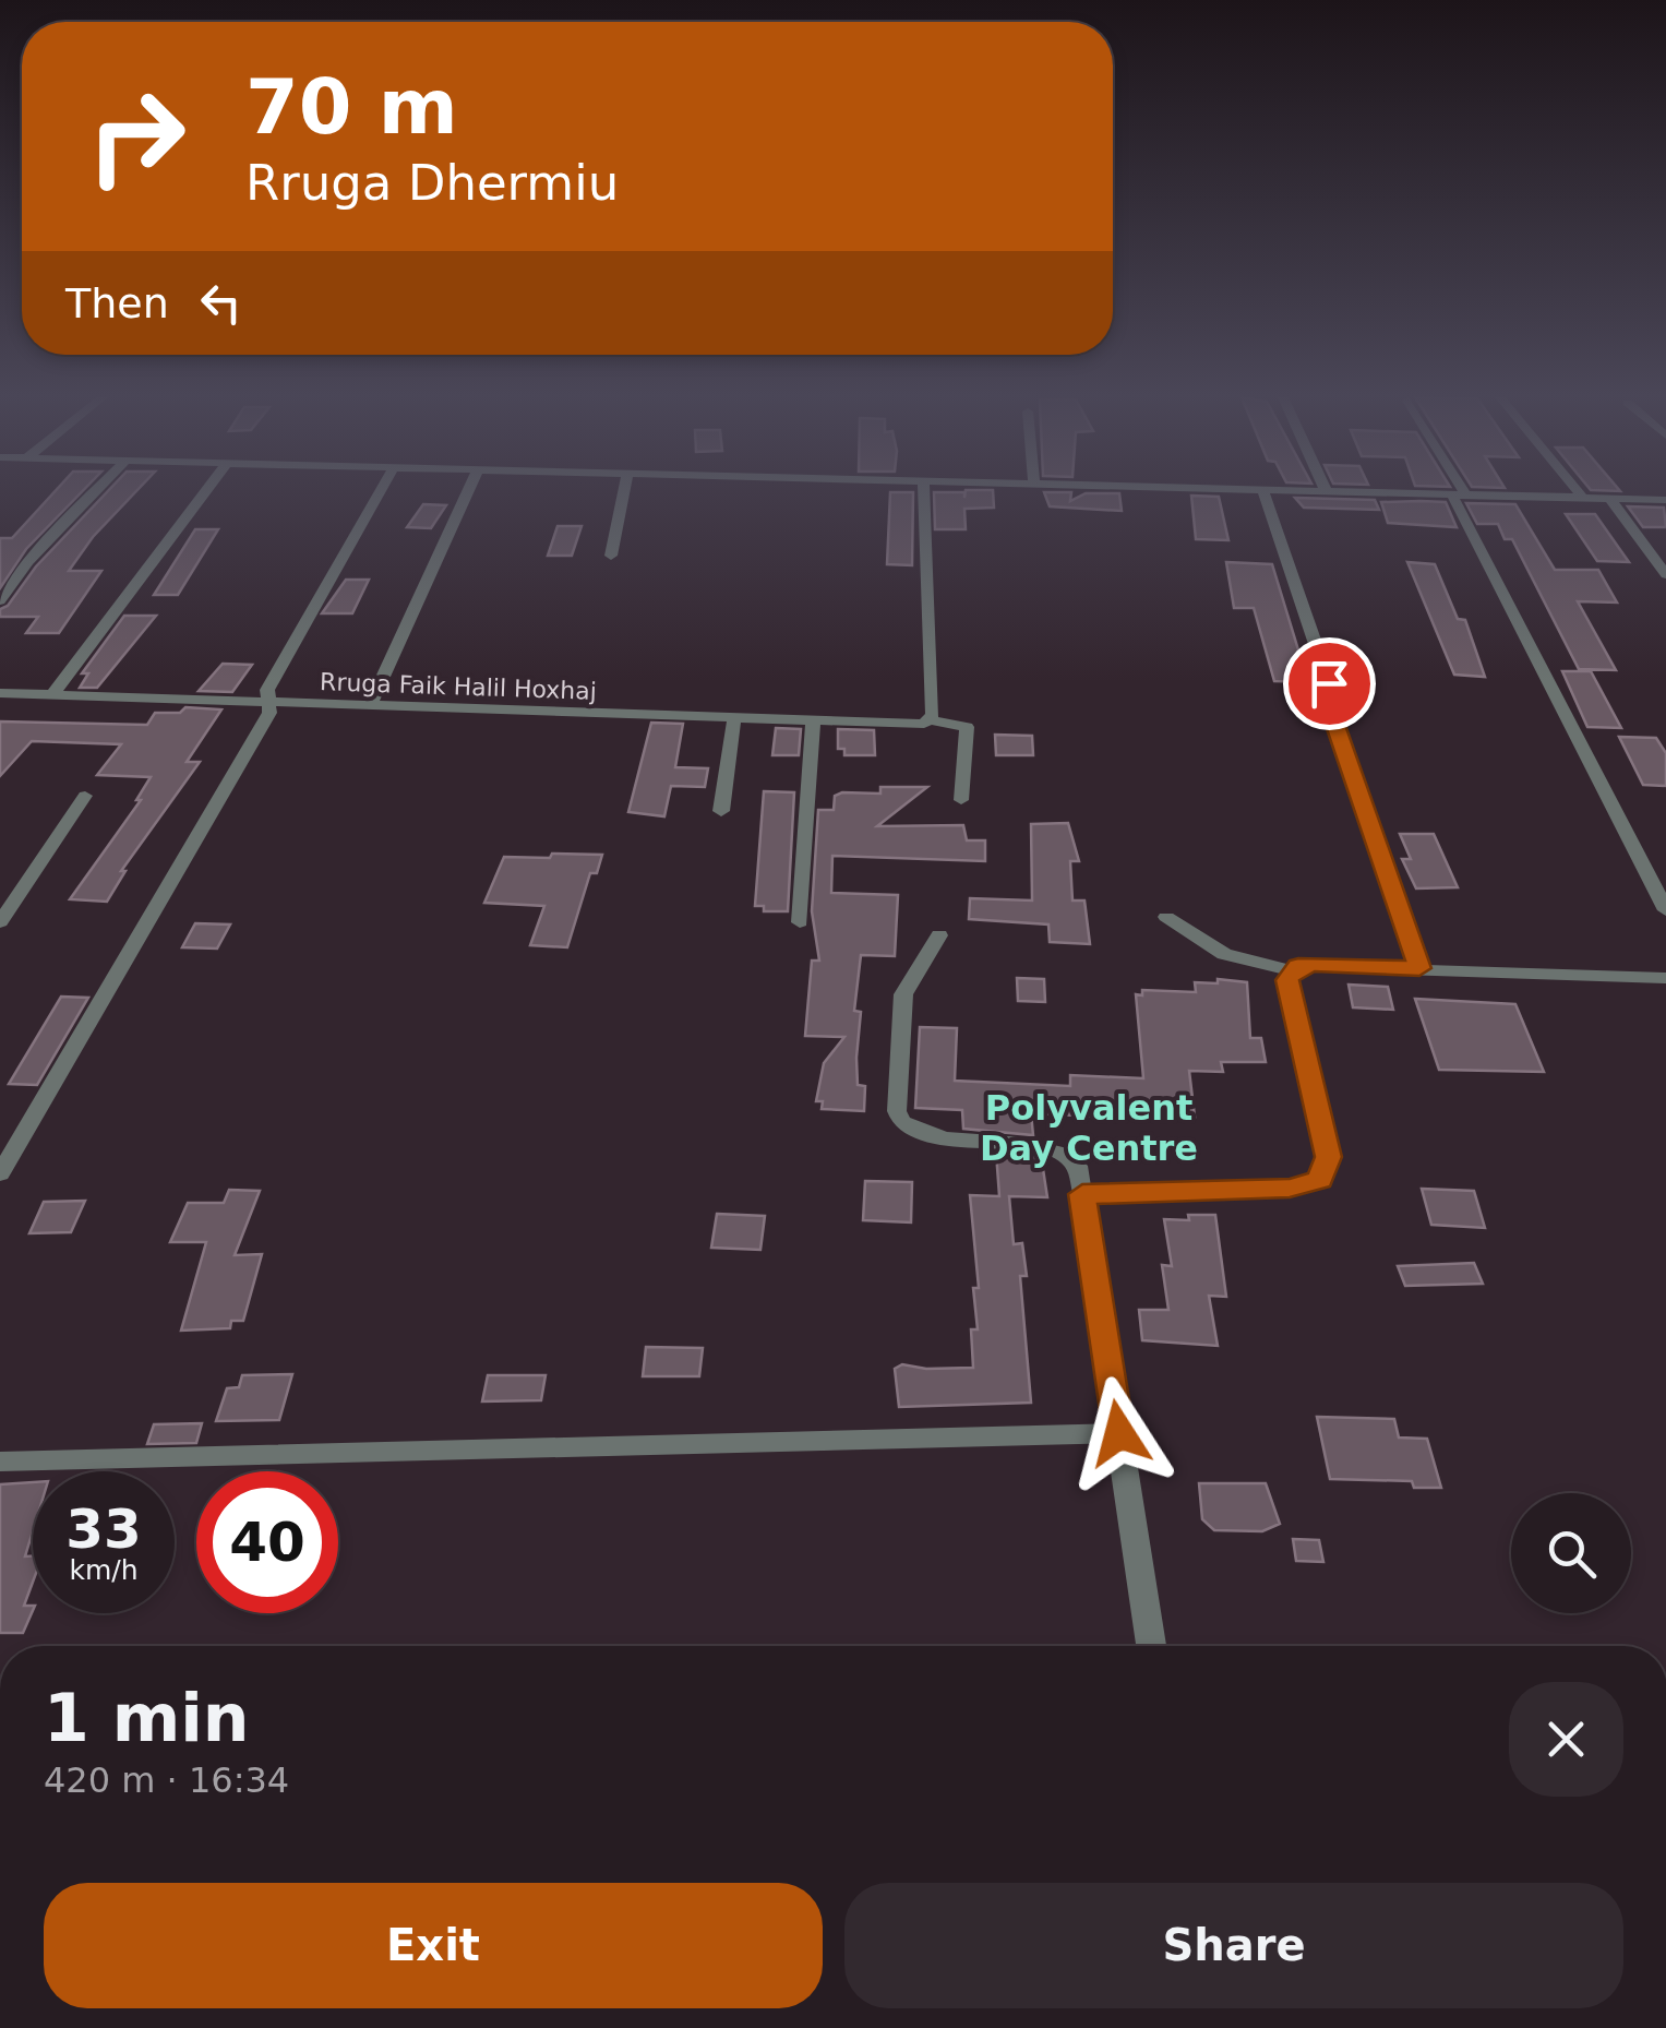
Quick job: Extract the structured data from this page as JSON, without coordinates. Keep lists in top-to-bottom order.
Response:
{
  "streets": {
    "street": ["Rruga Faik Halil Hoxhaj"]
  },
  "districts": ["Polyvalent Day Centre"],
  "page": {
    "turn": ["70 m", "Rruga Dhermiu"],
    "then": "Then",
    "speed": "33 km/h",
    "limit": "40",
    "heading": ["1 min", "420 m · 16:34"],
    "buttons": ["Exit", "Share"]
  }
}
